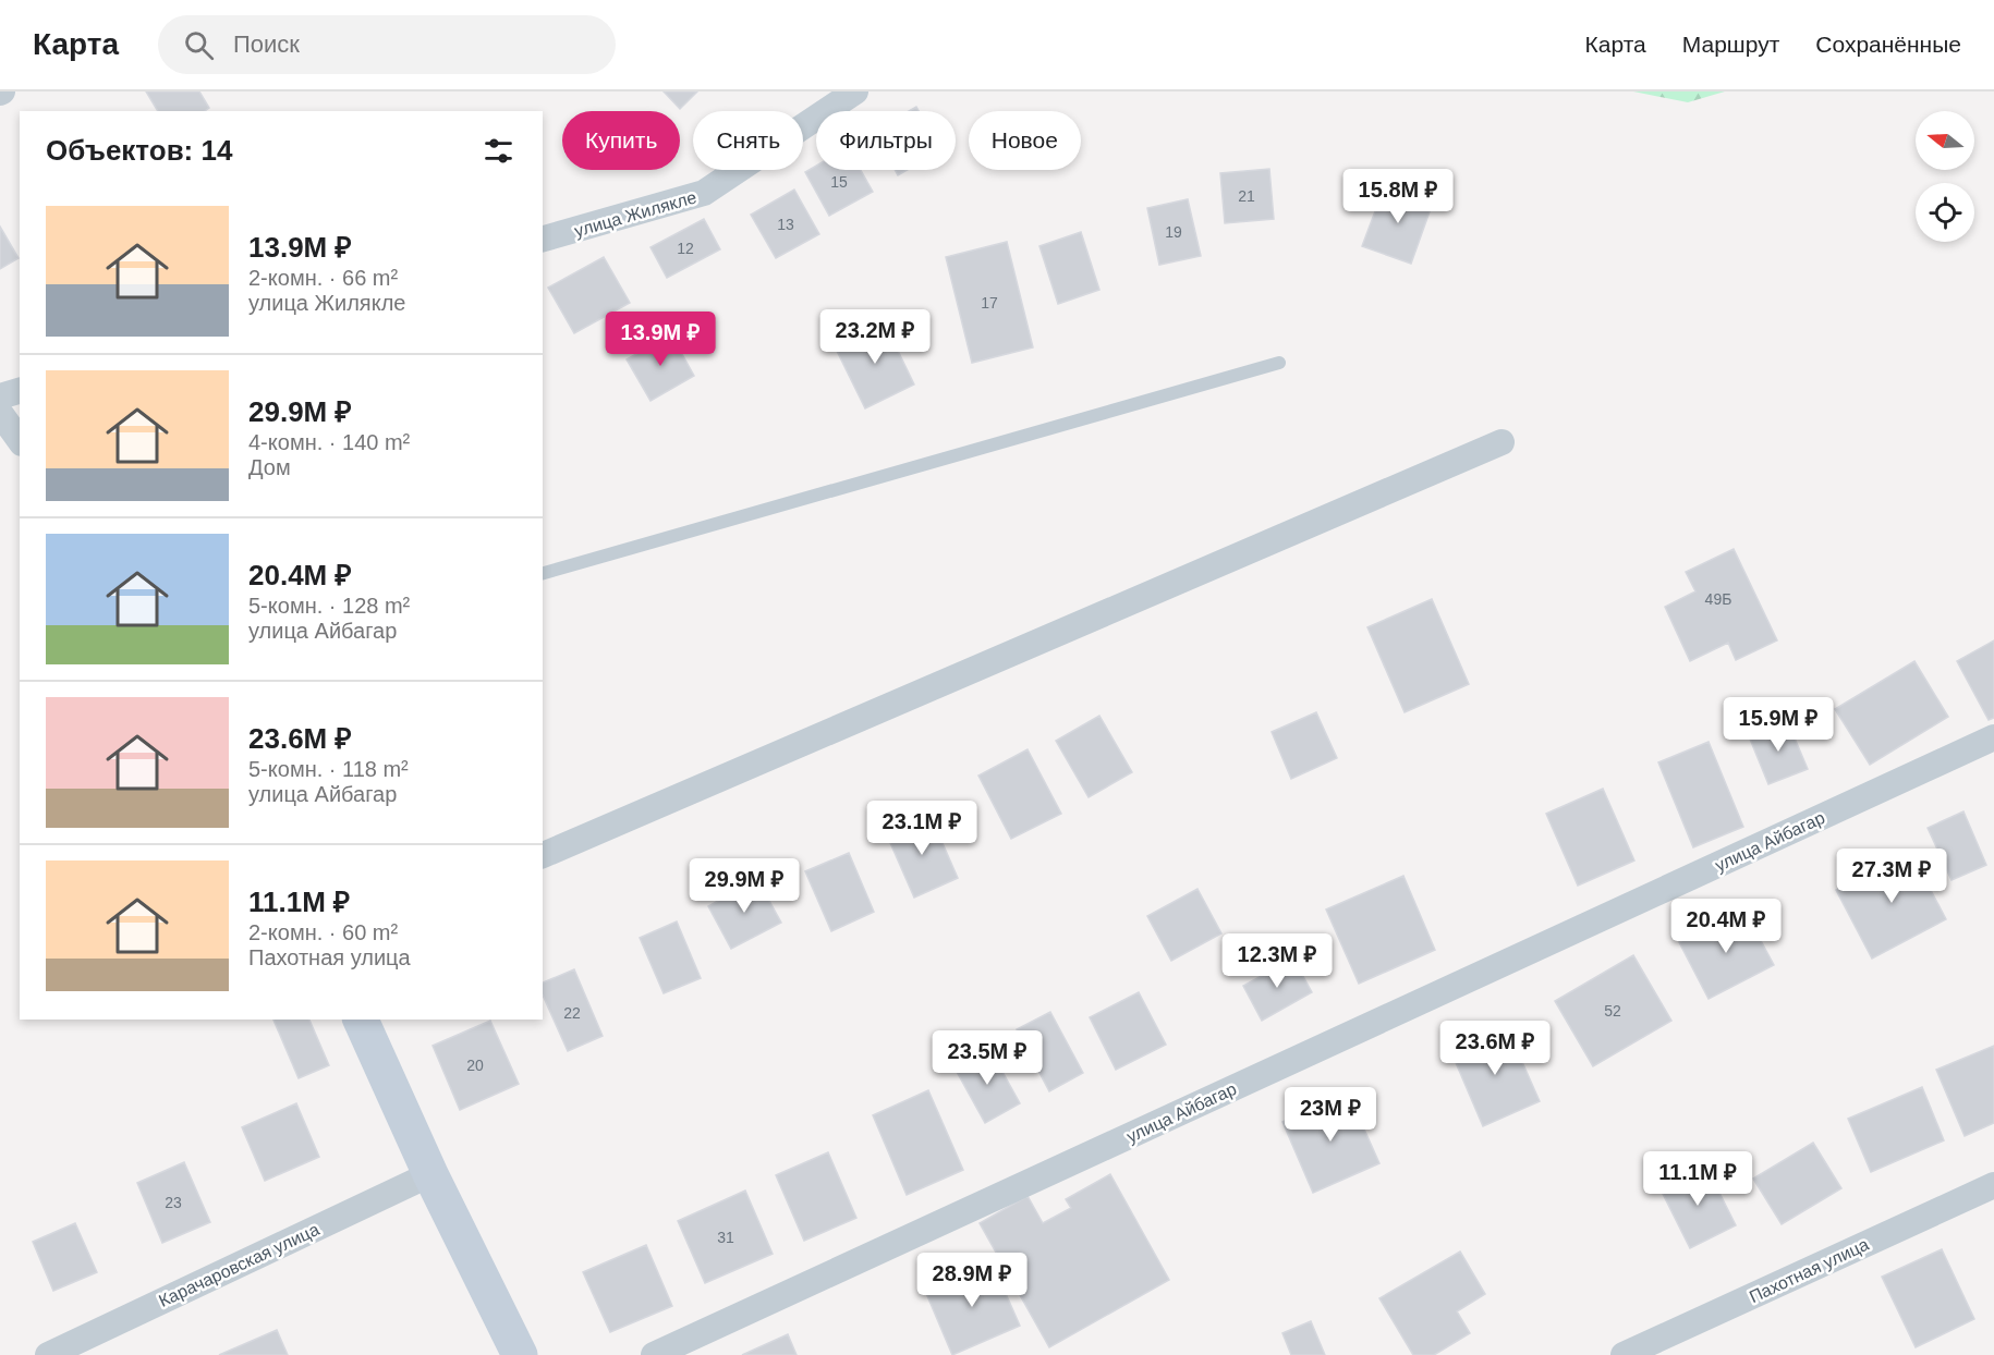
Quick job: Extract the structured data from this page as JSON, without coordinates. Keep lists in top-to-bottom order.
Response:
{
  "streets": {
    "street": [
      "улица Жилякле",
      "улица Айбагар",
      "Карачаровская улица",
      "Пахотная улица"
    ]
  },
  "house_numbers": [
    "15",
    "21",
    "13",
    "19",
    "12",
    "17",
    "49Б",
    "52",
    "22",
    "20",
    "23",
    "31"
  ],
  "north": "left",
  "page": {
    "header": "Карта",
    "search": "Поиск",
    "nav": ["Карта", "Маршрут", "Сохранённые"],
    "chip": [
      "Купить",
      "Снять",
      "Фильтры",
      "Новое"
    ],
    "heading": "Объектов: 14",
    "price": [
      "15.8M ₽",
      "23.2M ₽",
      "13.9M ₽",
      "15.9M ₽",
      "23.1M ₽",
      "27.3M ₽",
      "29.9M ₽",
      "20.4M ₽",
      "12.3M ₽",
      "23.6M ₽",
      "23.5M ₽",
      "23M ₽",
      "11.1M ₽",
      "28.9M ₽"
    ],
    "list": [
      {
        "name": "13.9M ₽",
        "note": "2-комн. · 66 m² · улица Жилякле"
      },
      {
        "name": "29.9M ₽",
        "note": "4-комн. · 140 m² · Дом"
      },
      {
        "name": "20.4M ₽",
        "note": "5-комн. · 128 m² · улица Айбагар"
      },
      {
        "name": "23.6M ₽",
        "note": "5-комн. · 118 m² · улица Айбагар"
      },
      {
        "name": "11.1M ₽",
        "note": "2-комн. · 60 m² · Пахотная улица"
      }
    ]
  }
}
